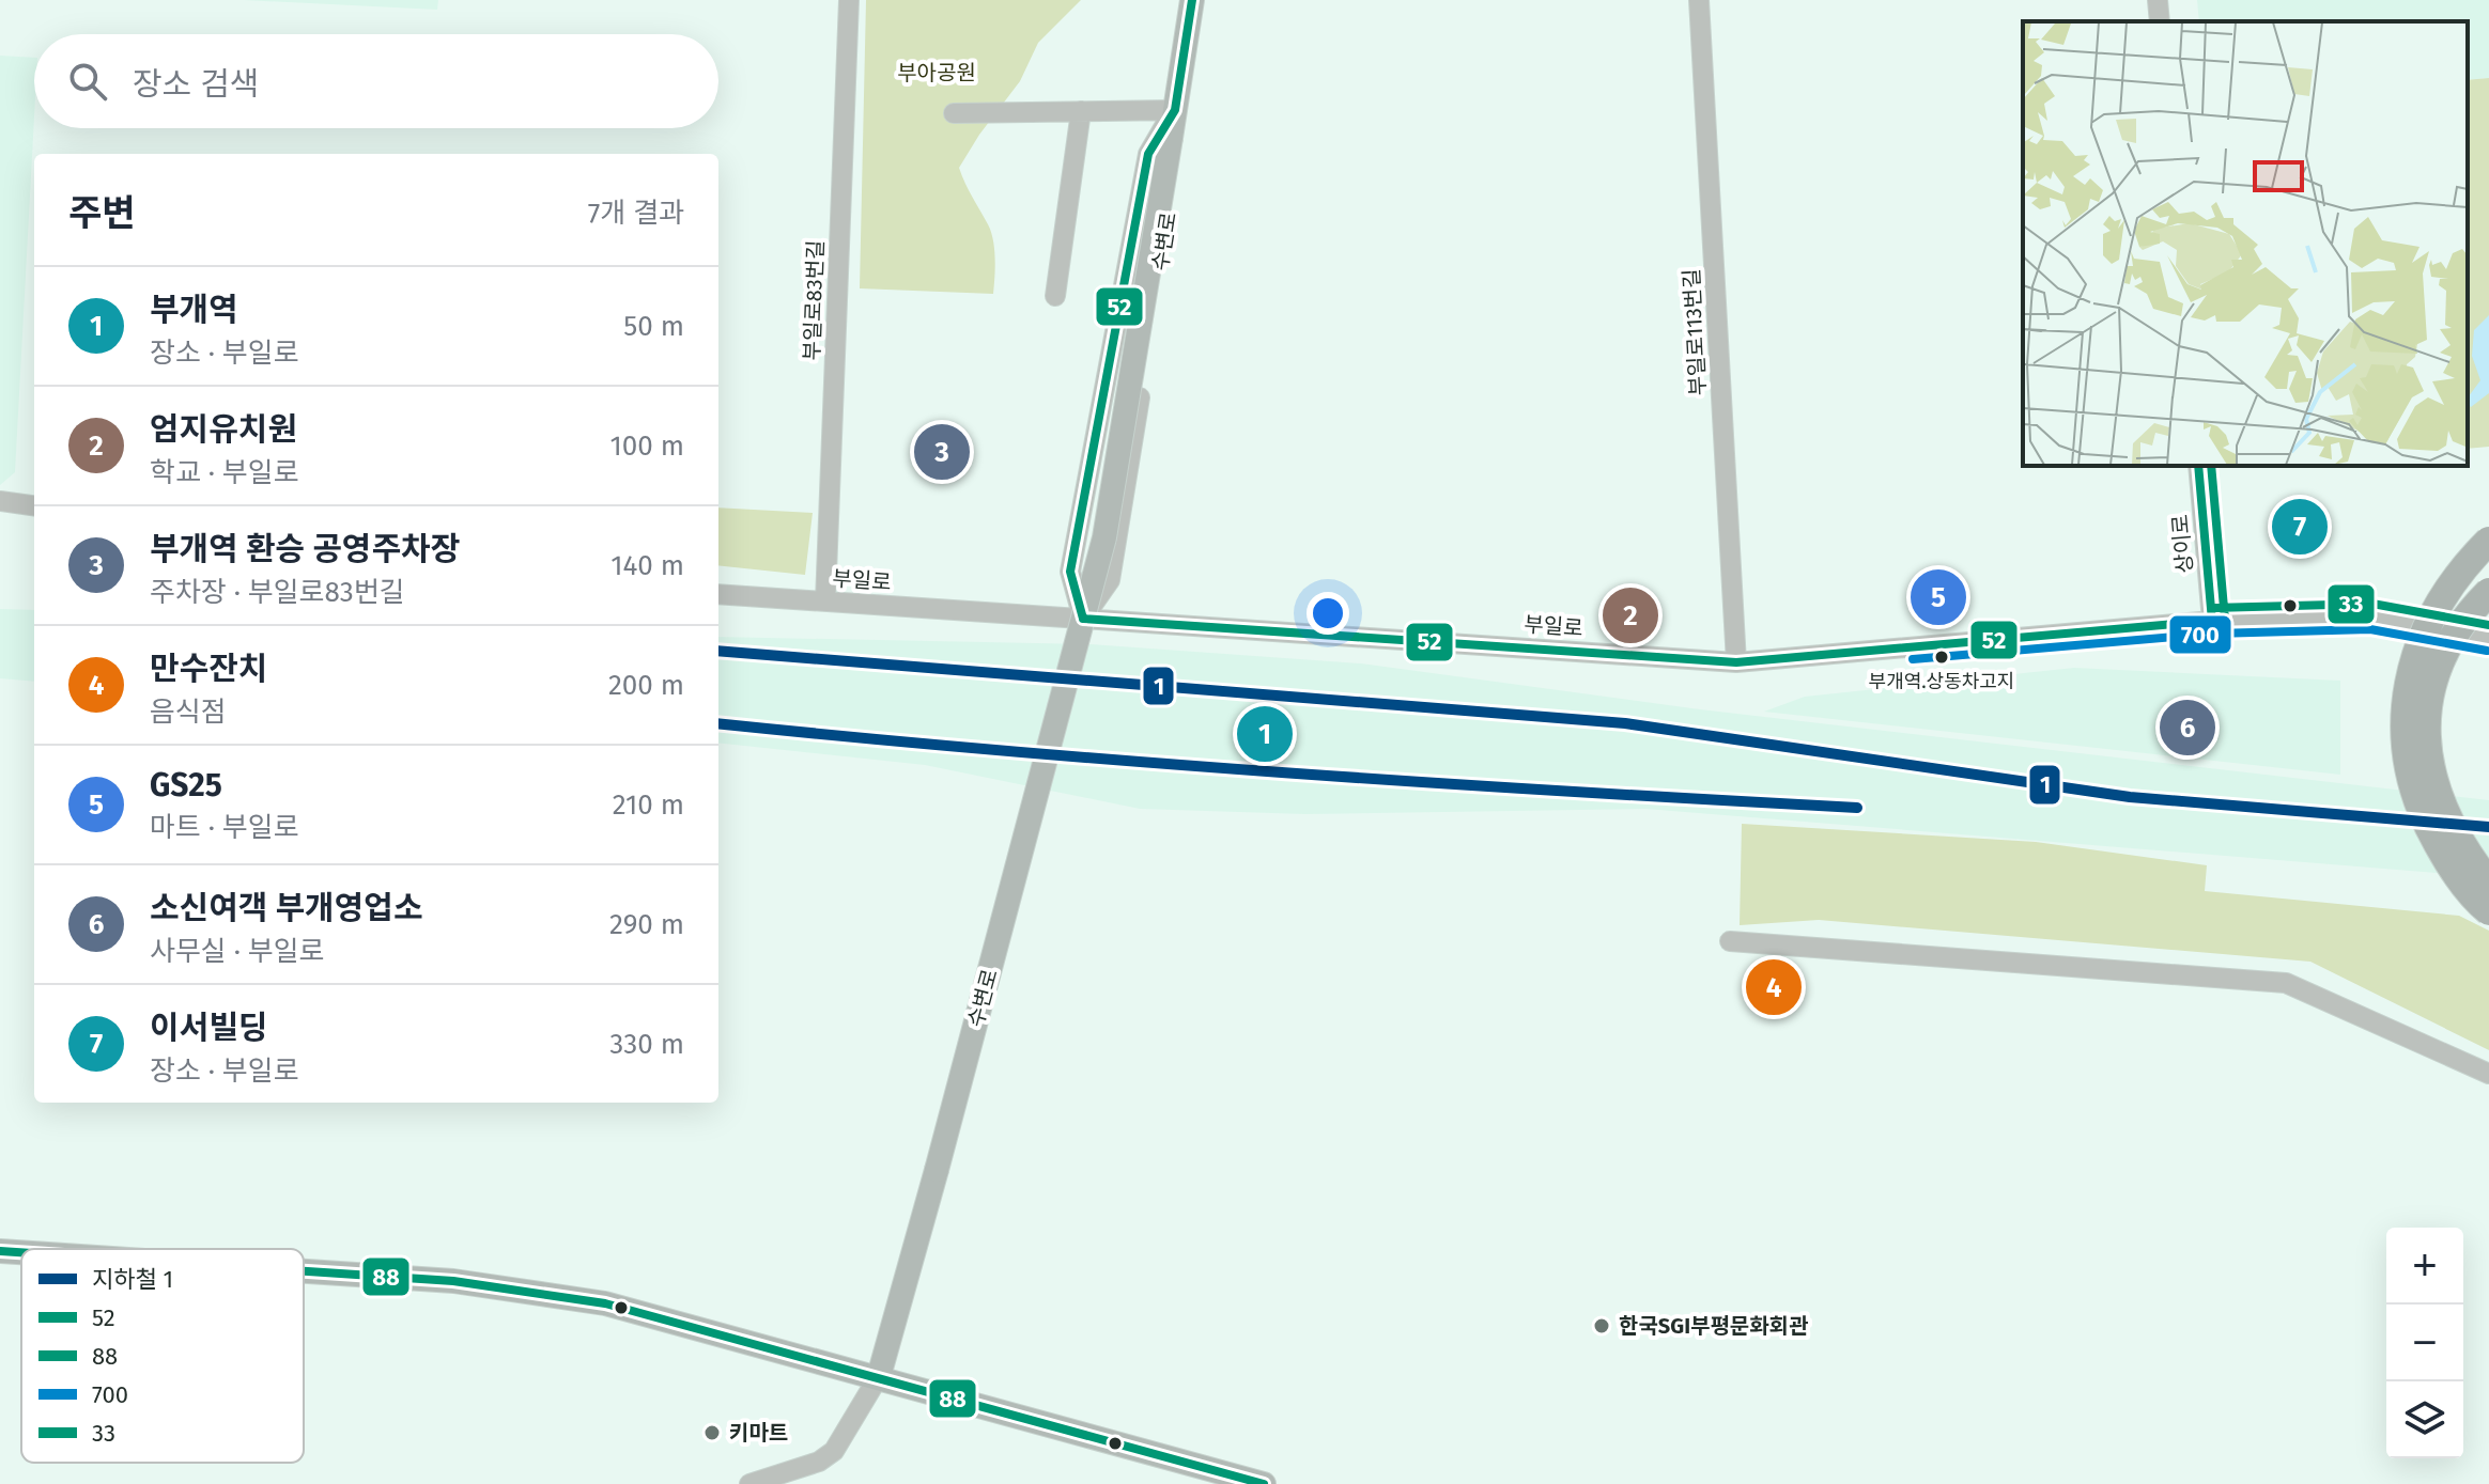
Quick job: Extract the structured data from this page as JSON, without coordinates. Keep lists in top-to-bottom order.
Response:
{
  "streets": {
    "main road": ["수변로"],
    "street": [
      "부일로83번길",
      "부일로113번길",
      "상이로",
      "부일로"
    ]
  },
  "crossings": [
    ["수변로", "부일로"],
    ["부일로83번길", "부일로"],
    ["부일로113번길", "부일로"],
    ["상이로", "부일로"]
  ],
  "parks": ["부아공원"],
  "places": ["부개역.상동차고지", "한국SGI부평문화회관", "키마트"],
  "lines": [
    "transit line 52",
    "transit line 33",
    "transit line 700",
    "metro line 1",
    "transit line 88"
  ],
  "legend": [
    "지하철 1",
    "52",
    "88",
    "700",
    "33"
  ],
  "page": {
    "search": "장소 검색",
    "heading": ["주변", "7개 결과"],
    "list": [
      {
        "mark": "1",
        "name": "부개역",
        "note": "장소 · 부일로",
        "value": "50 m"
      },
      {
        "mark": "2",
        "name": "엄지유치원",
        "note": "학교 · 부일로",
        "value": "100 m"
      },
      {
        "mark": "3",
        "name": "부개역 환승 공영주차장",
        "note": "주차장 · 부일로83번길",
        "value": "140 m"
      },
      {
        "mark": "4",
        "name": "만수잔치",
        "note": "음식점",
        "value": "200 m"
      },
      {
        "mark": "5",
        "name": "GS25",
        "note": "마트 · 부일로",
        "value": "210 m"
      },
      {
        "mark": "6",
        "name": "소신여객 부개영업소",
        "note": "사무실 · 부일로",
        "value": "290 m"
      },
      {
        "mark": "7",
        "name": "이서빌딩",
        "note": "장소 · 부일로",
        "value": "330 m"
      }
    ],
    "pins": [
      "3",
      "7",
      "5",
      "2",
      "6",
      "1",
      "4"
    ],
    "map_buttons": ["+", "−"]
  }
}
